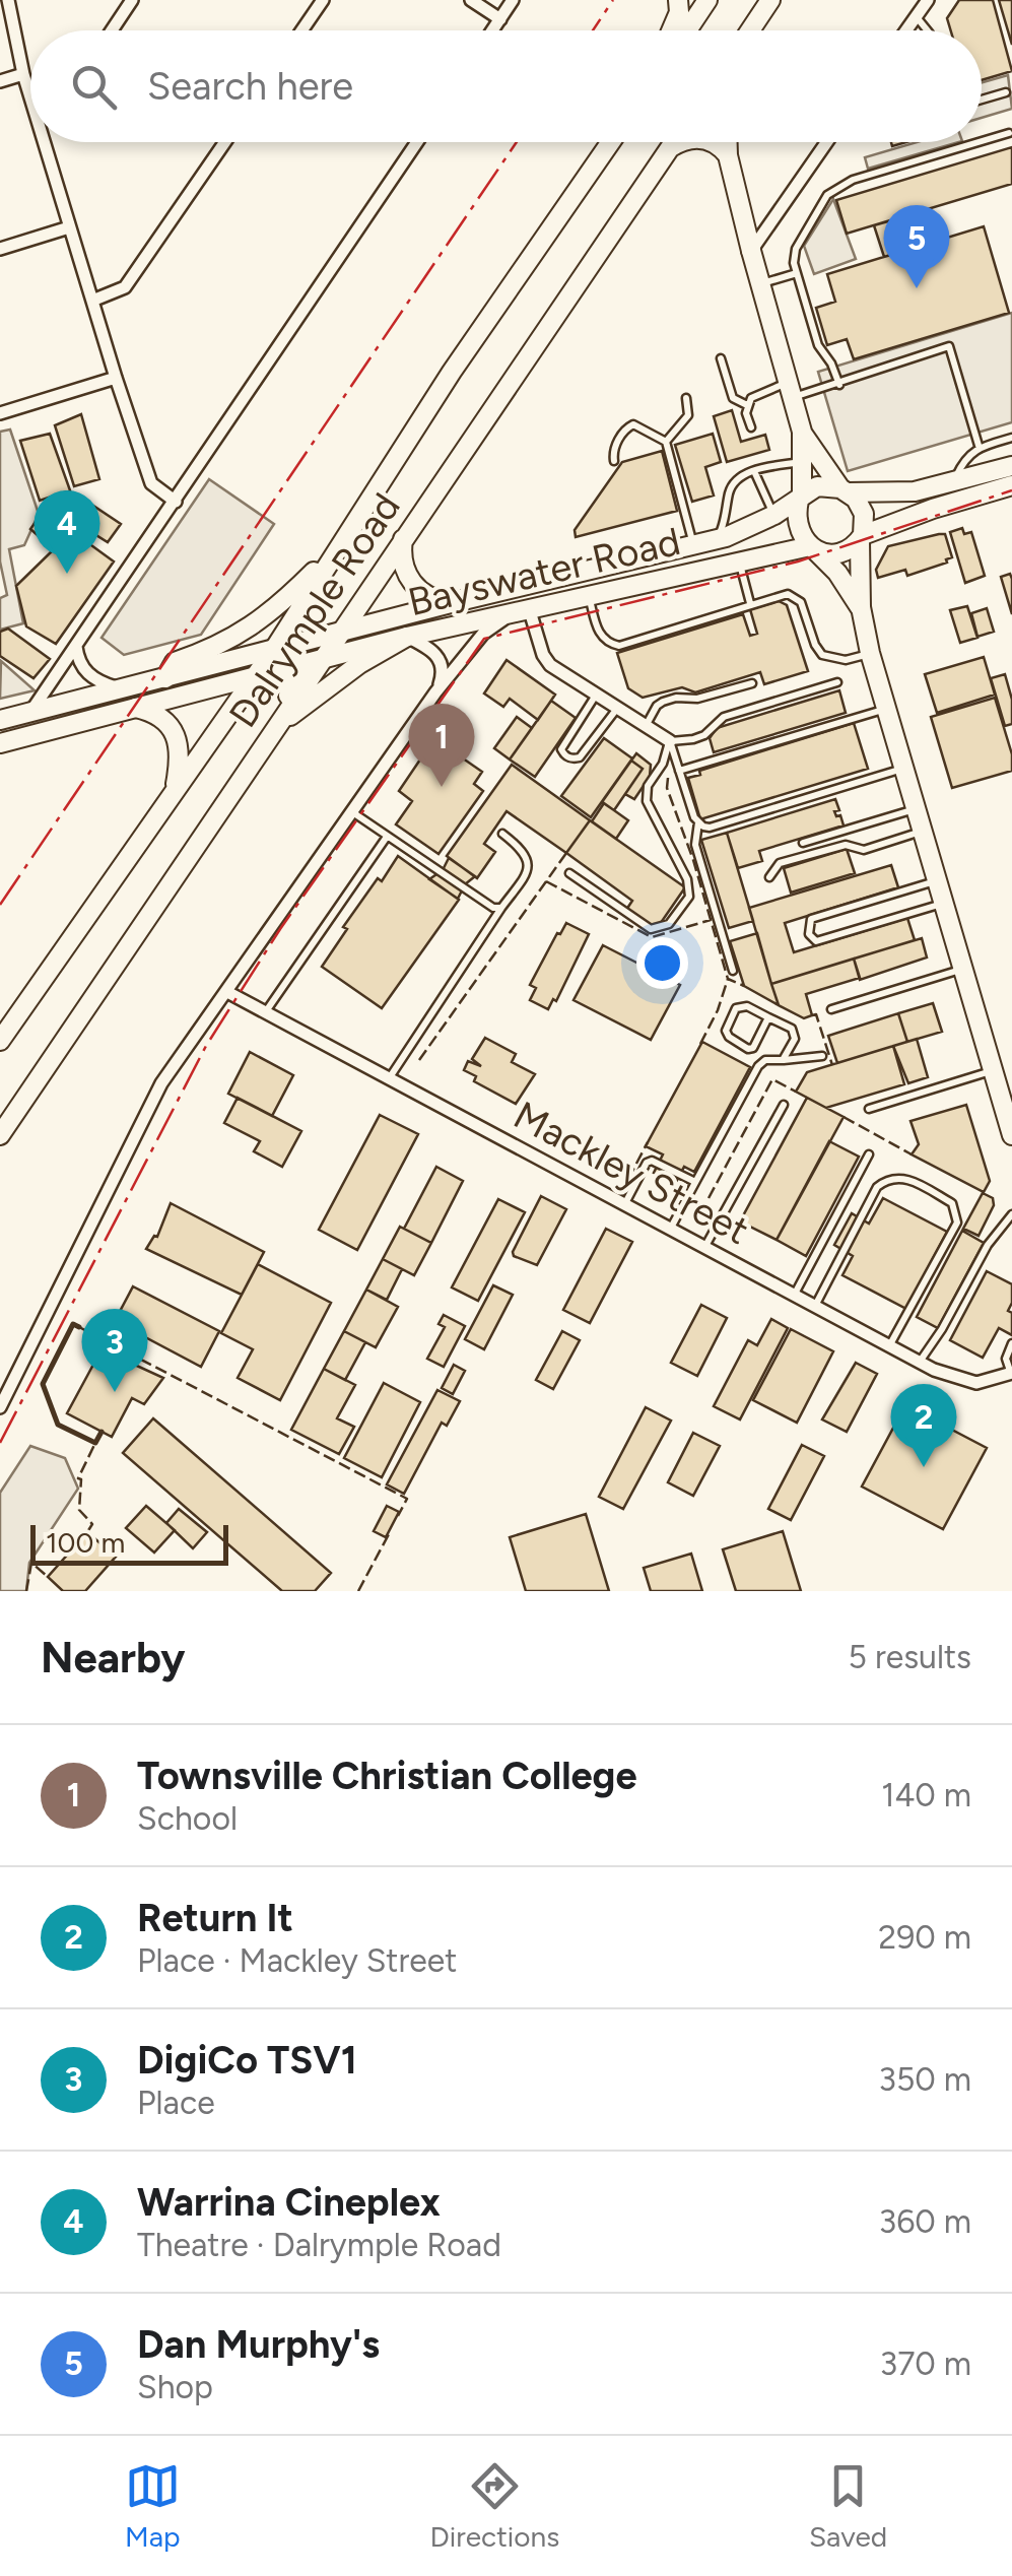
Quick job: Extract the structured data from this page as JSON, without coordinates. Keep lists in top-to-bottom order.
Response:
{
  "streets": {
    "main road": ["Bayswater Road", "Dalrymple Road"],
    "street": ["Mackley Street"]
  },
  "crossings": [
    ["Bayswater Road", "Dalrymple Road"]
  ],
  "scale_bar": "100 m",
  "page": {
    "search": "Search here",
    "pins": [
      "5",
      "4",
      "1",
      "3",
      "2"
    ],
    "scale": "100 m",
    "heading": ["Nearby", "5 results"],
    "list": [
      {
        "mark": "1",
        "name": "Townsville Christian College",
        "note": "School",
        "value": "140 m"
      },
      {
        "mark": "2",
        "name": "Return It",
        "note": "Place · Mackley Street",
        "value": "290 m"
      },
      {
        "mark": "3",
        "name": "DigiCo TSV1",
        "note": "Place",
        "value": "350 m"
      },
      {
        "mark": "4",
        "name": "Warrina Cineplex",
        "note": "Theatre · Dalrymple Road",
        "value": "360 m"
      },
      {
        "mark": "5",
        "name": "Dan Murphy's",
        "note": "Shop",
        "value": "370 m"
      }
    ],
    "nav": ["Map", "Directions", "Saved"]
  }
}
